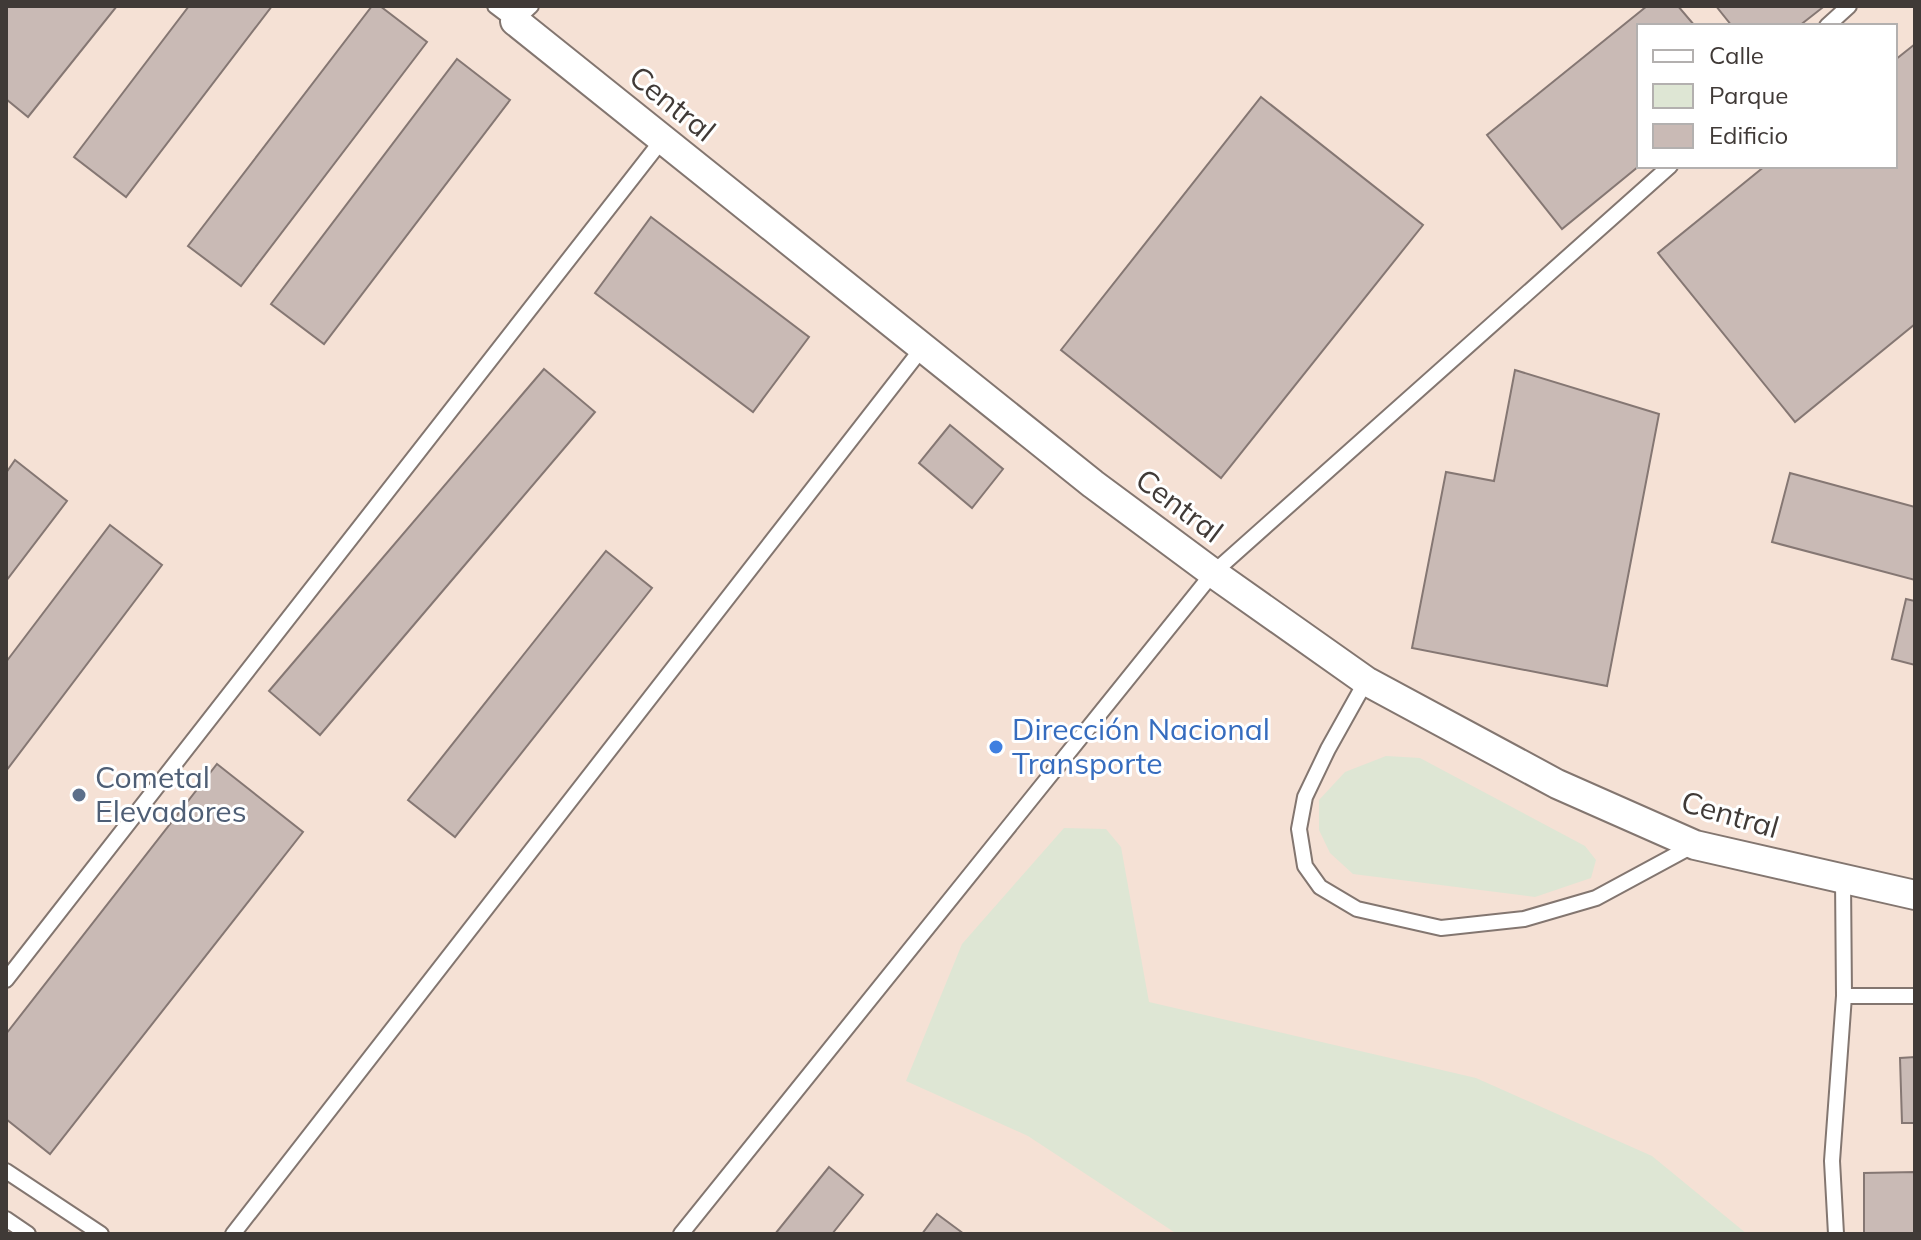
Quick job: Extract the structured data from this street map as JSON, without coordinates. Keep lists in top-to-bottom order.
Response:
{
  "streets": {
    "street": ["Central"]
  },
  "places": ["Dirección Nacional Transporte", "Cometal Elevadores"],
  "legend": ["Calle", "Parque", "Edificio"]
}
